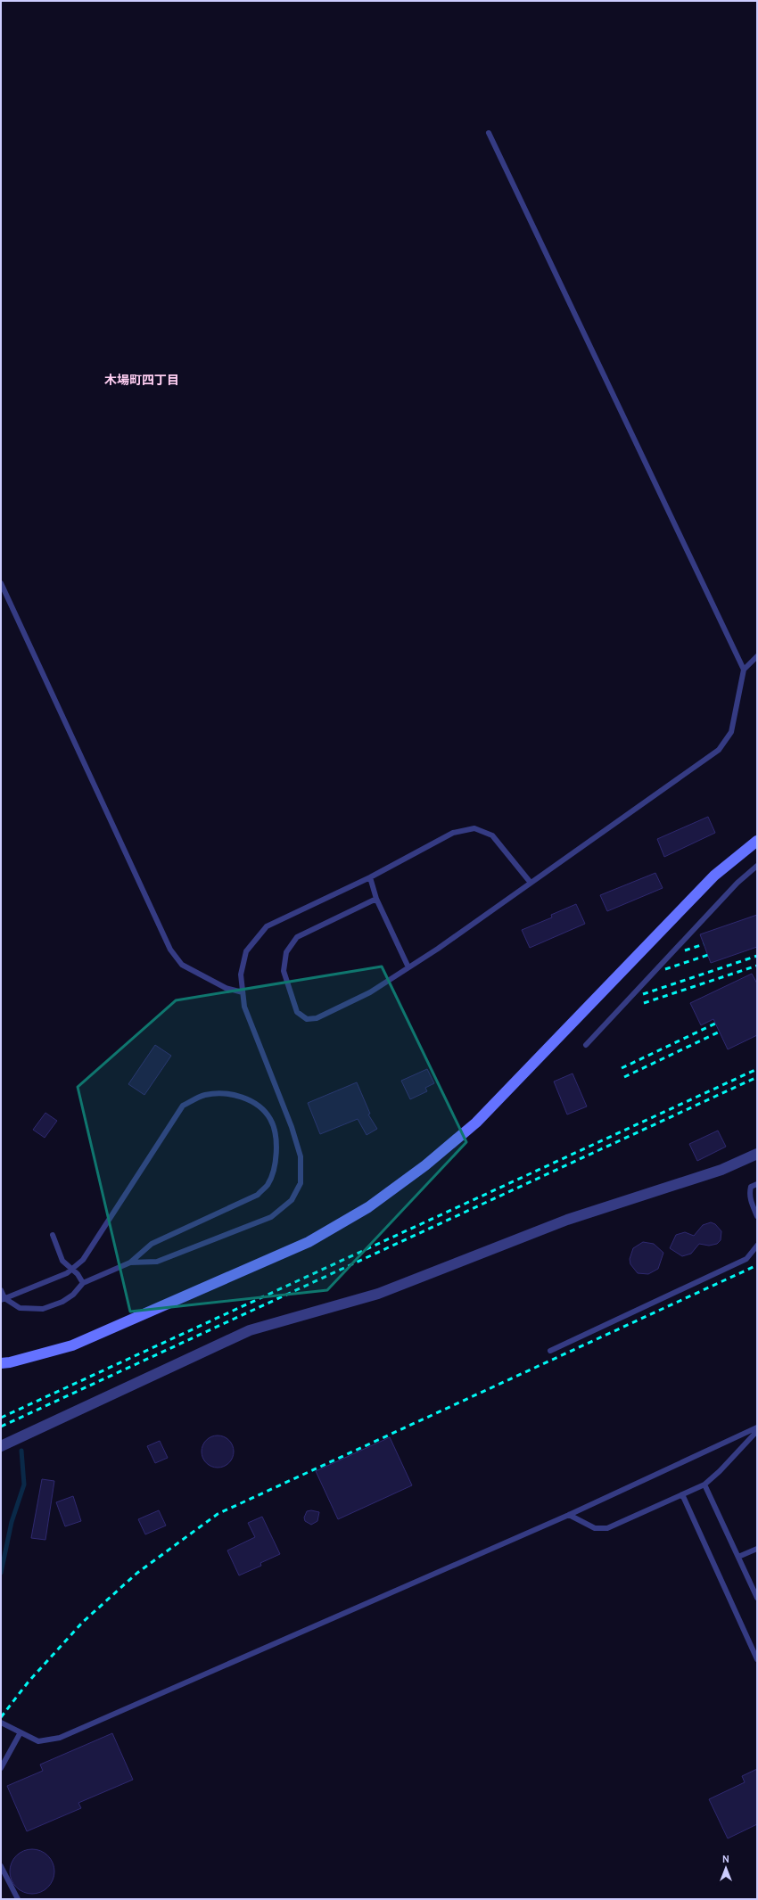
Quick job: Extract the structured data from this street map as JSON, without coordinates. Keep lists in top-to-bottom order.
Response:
{
  "districts": ["木場町四丁目"],
  "north": "top"
}
